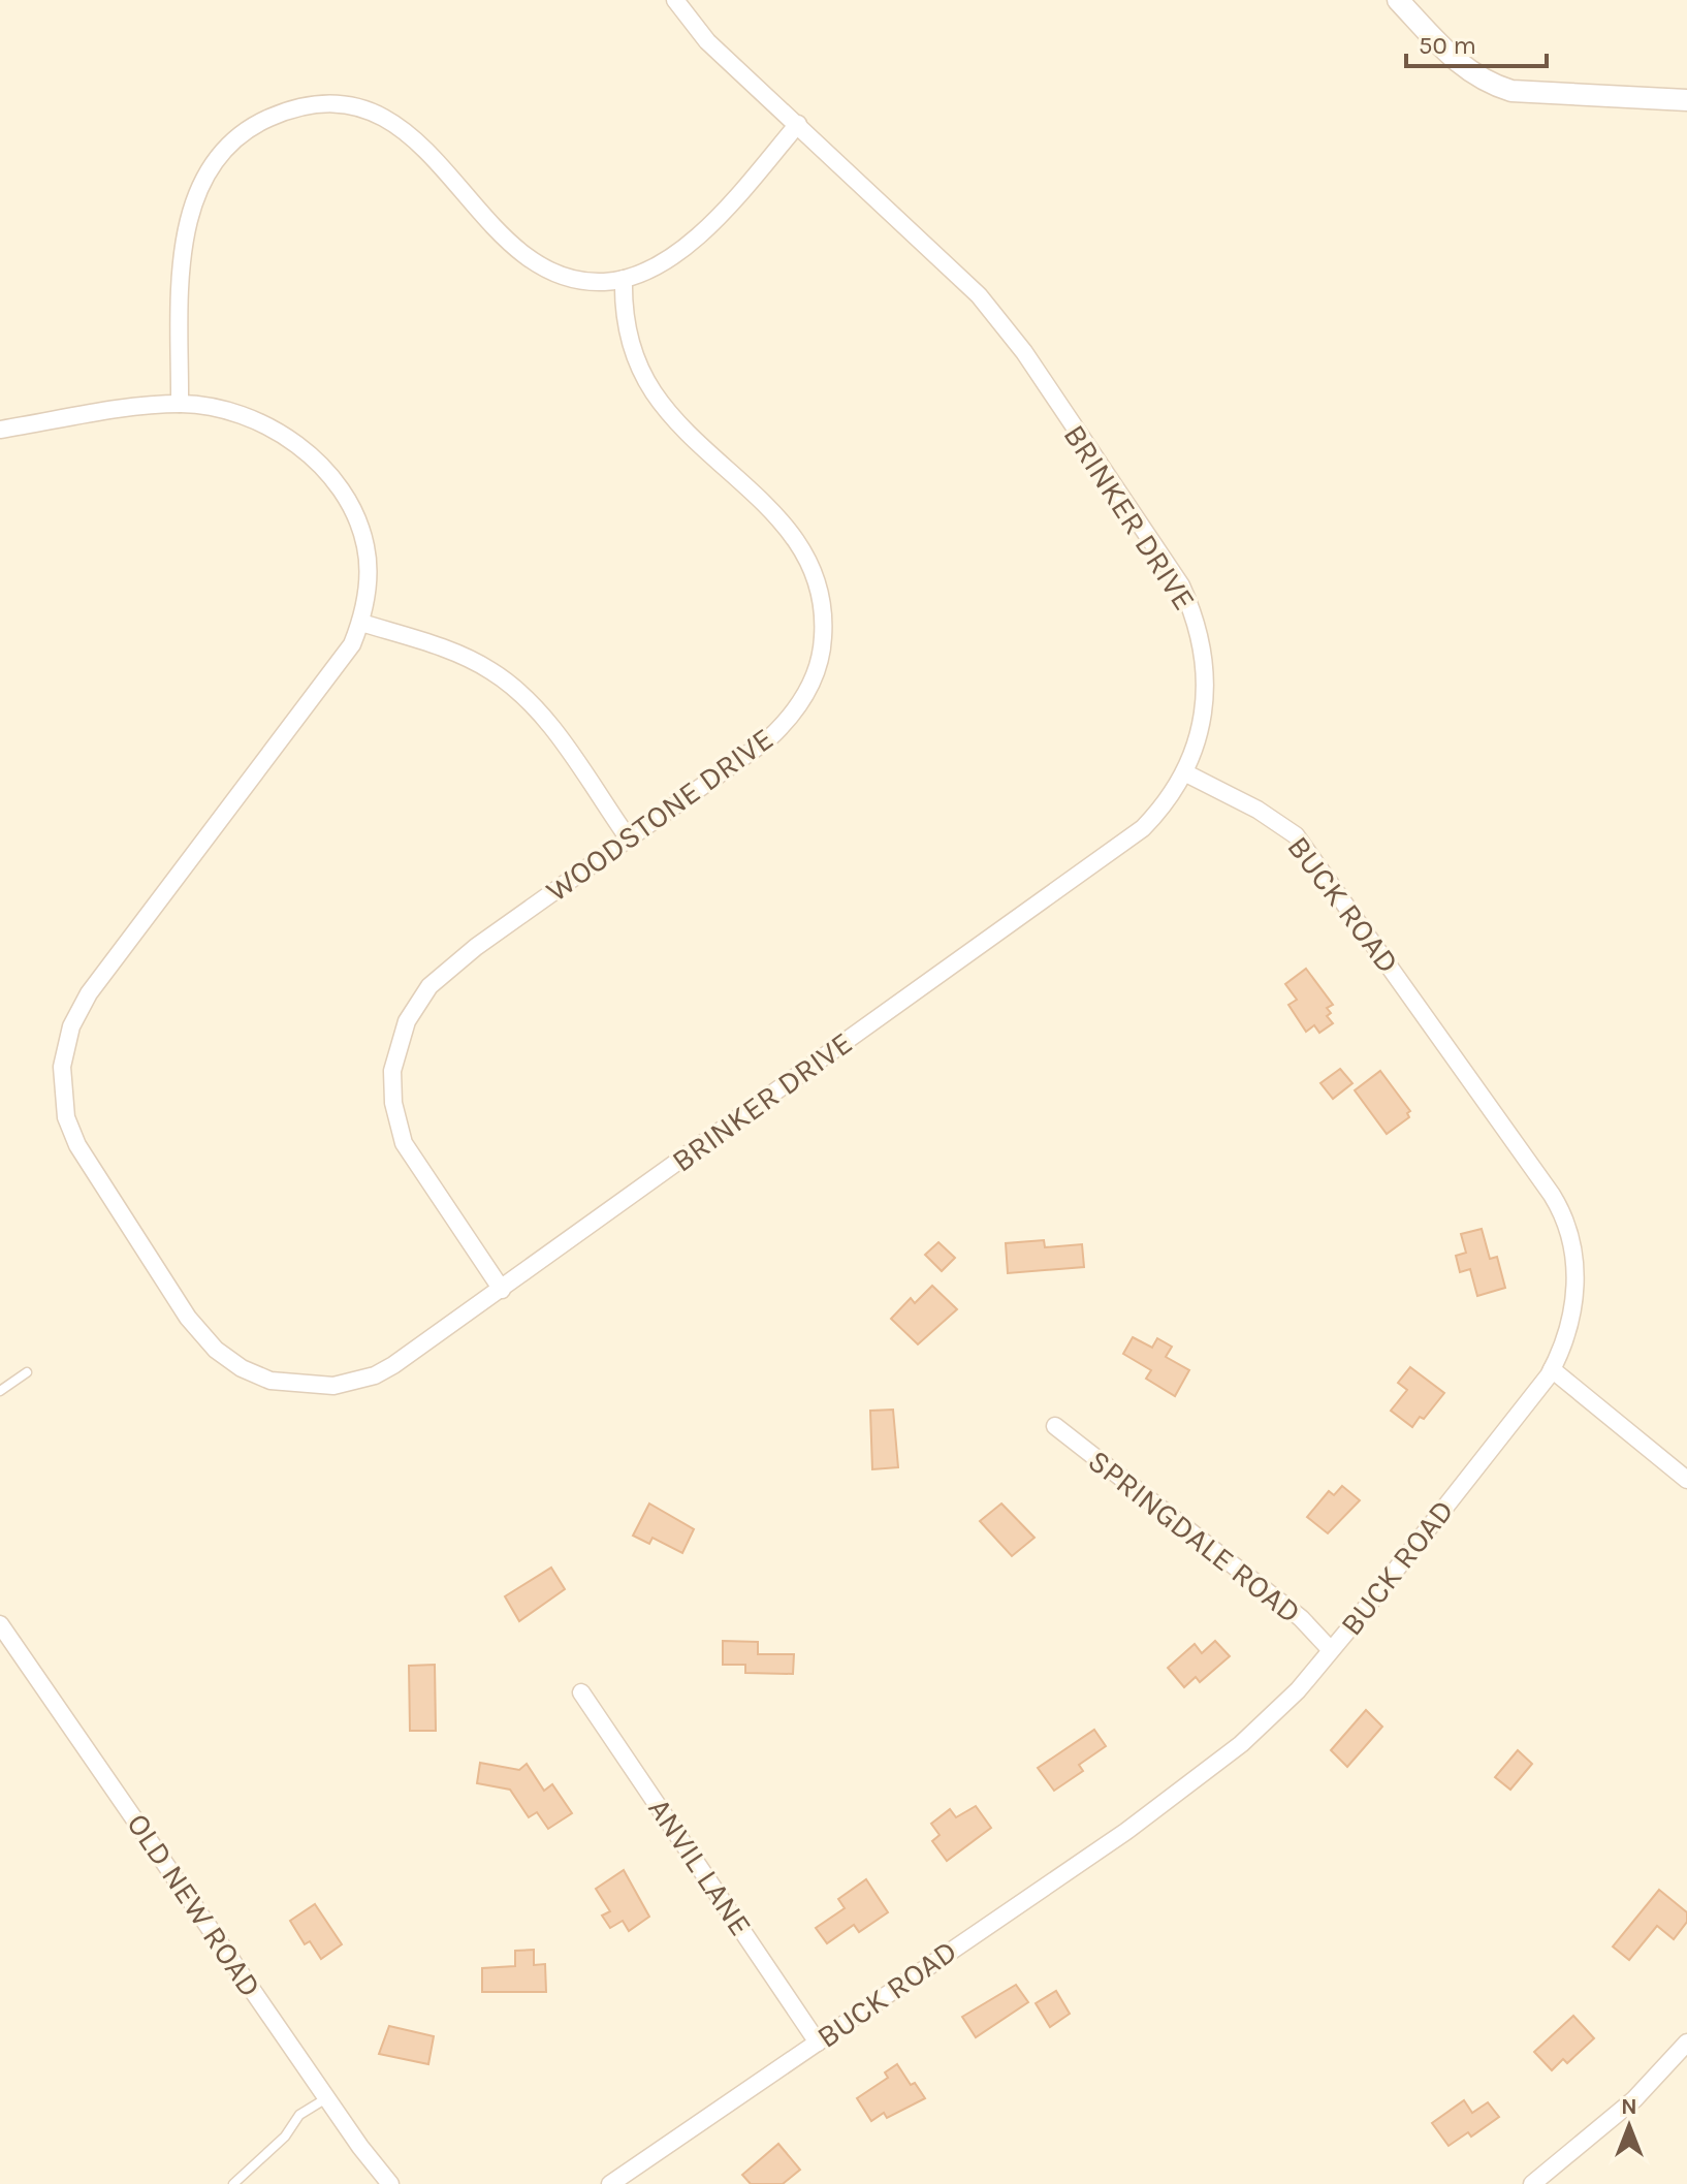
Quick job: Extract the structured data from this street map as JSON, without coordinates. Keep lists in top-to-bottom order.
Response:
{
  "streets": {
    "street": [
      "BRINKER DRIVE",
      "WOODSTONE DRIVE",
      "BUCK ROAD",
      "SPRINGDALE ROAD",
      "ANVIL LANE",
      "OLD NEW ROAD"
    ]
  },
  "crossings": [
    ["BRINKER DRIVE", "WOODSTONE DRIVE"],
    ["BRINKER DRIVE", "BUCK ROAD"],
    ["BUCK ROAD", "SPRINGDALE ROAD"],
    ["BUCK ROAD", "ANVIL LANE"]
  ],
  "scale_bar": "50 m",
  "north": "top"
}
